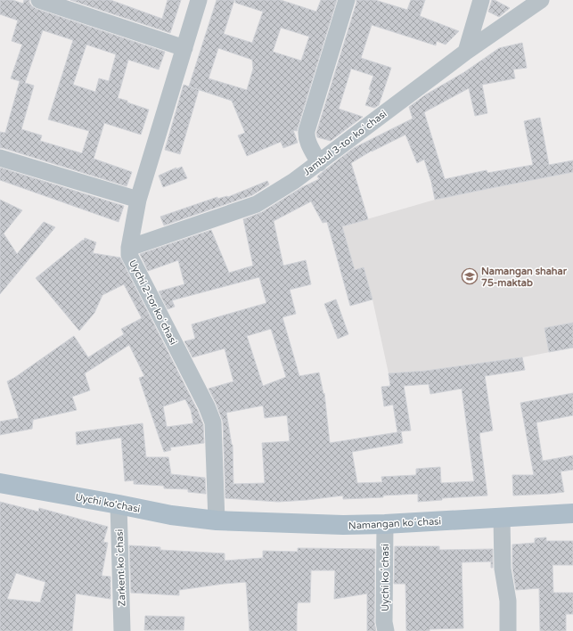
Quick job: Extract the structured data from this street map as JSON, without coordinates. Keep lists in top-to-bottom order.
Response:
{
  "streets": {
    "main road": ["Uychi ko'chasi", "Namangan koʻchasi"],
    "street": [
      "Jambul 3-tor koʻchasi",
      "Uychi 2-tor koʻchasi",
      "Zarkent koʻchasi",
      "Uychi koʻchasi"
    ]
  },
  "crossings": [
    ["Jambul 3-tor koʻchasi", "Uychi 2-tor koʻchasi"],
    ["Uychi 2-tor koʻchasi", "Uychi ko'chasi"],
    ["Uychi 2-tor koʻchasi", "Namangan koʻchasi"],
    ["Uychi ko'chasi", "Namangan koʻchasi"],
    ["Uychi ko'chasi", "Zarkent koʻchasi"],
    ["Namangan koʻchasi", "Uychi koʻchasi"]
  ],
  "places": {
    "school or university": ["Namangan shahar 75-maktab"]
  }
}
